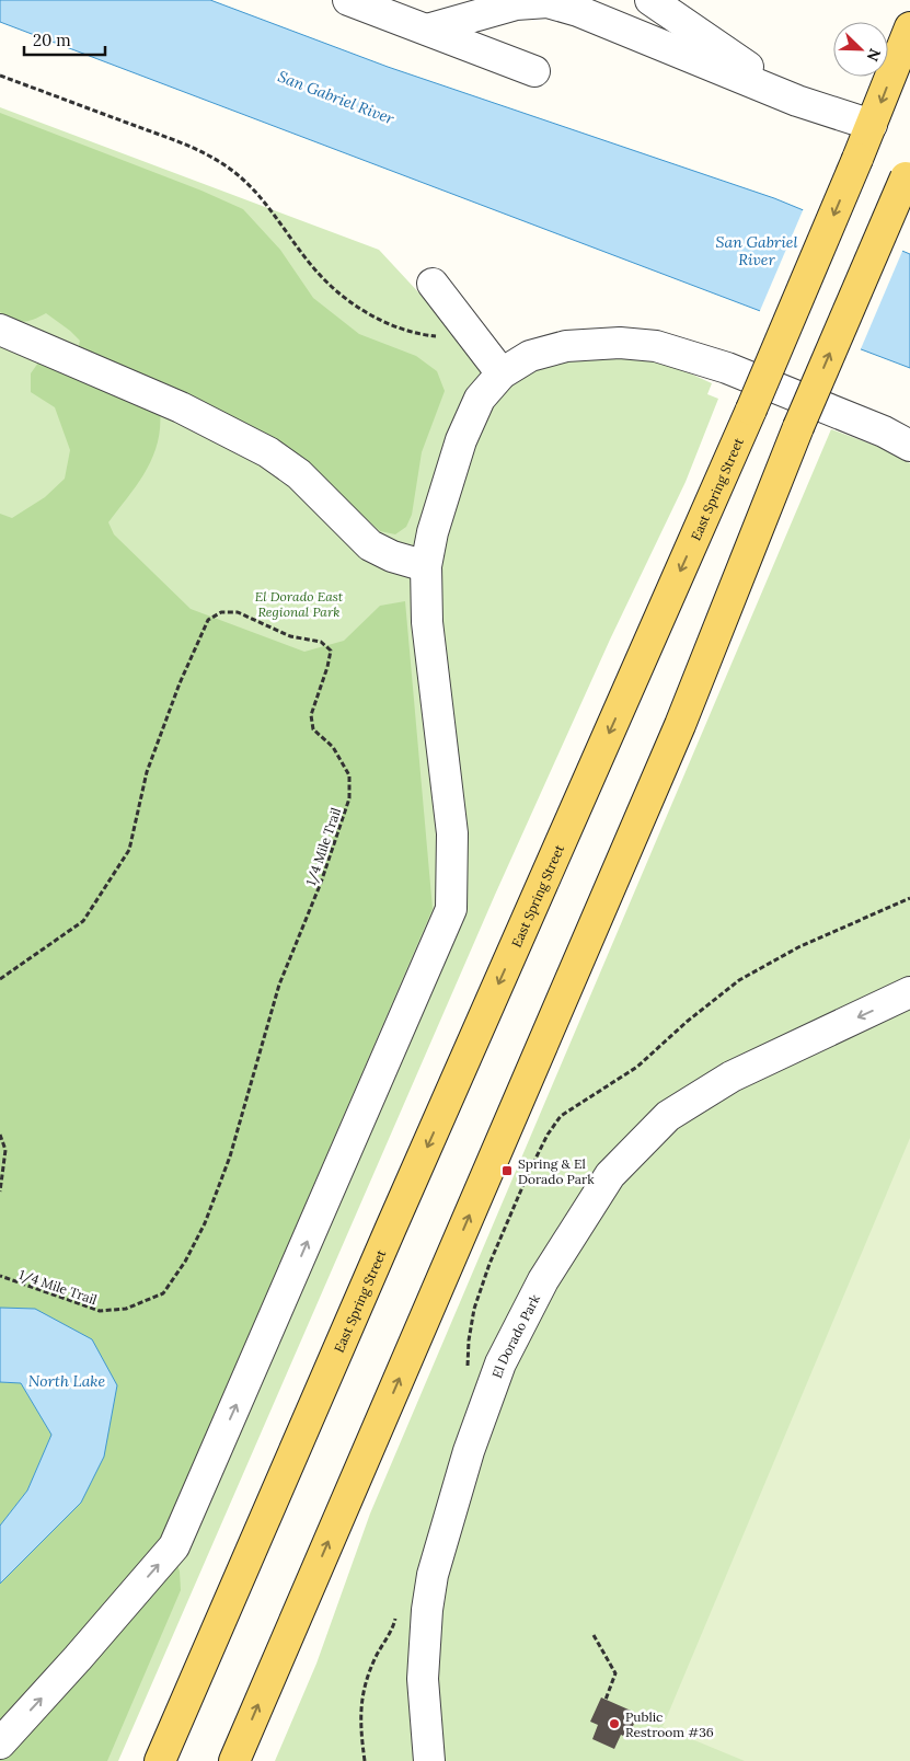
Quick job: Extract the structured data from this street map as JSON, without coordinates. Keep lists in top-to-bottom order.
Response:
{
  "streets": {
    "main road": ["East Spring Street"],
    "lane": ["El Dorado Park"],
    "path": ["1/4 Mile Trail"]
  },
  "water": ["San Gabriel River", "North Lake"],
  "parks": ["El Dorado East Regional Park"],
  "places": {
    "transit": ["Spring & El Dorado Park"],
    "other": ["Public Restroom #36"]
  },
  "scale_bar": "20 m",
  "north": "bottom right"
}
